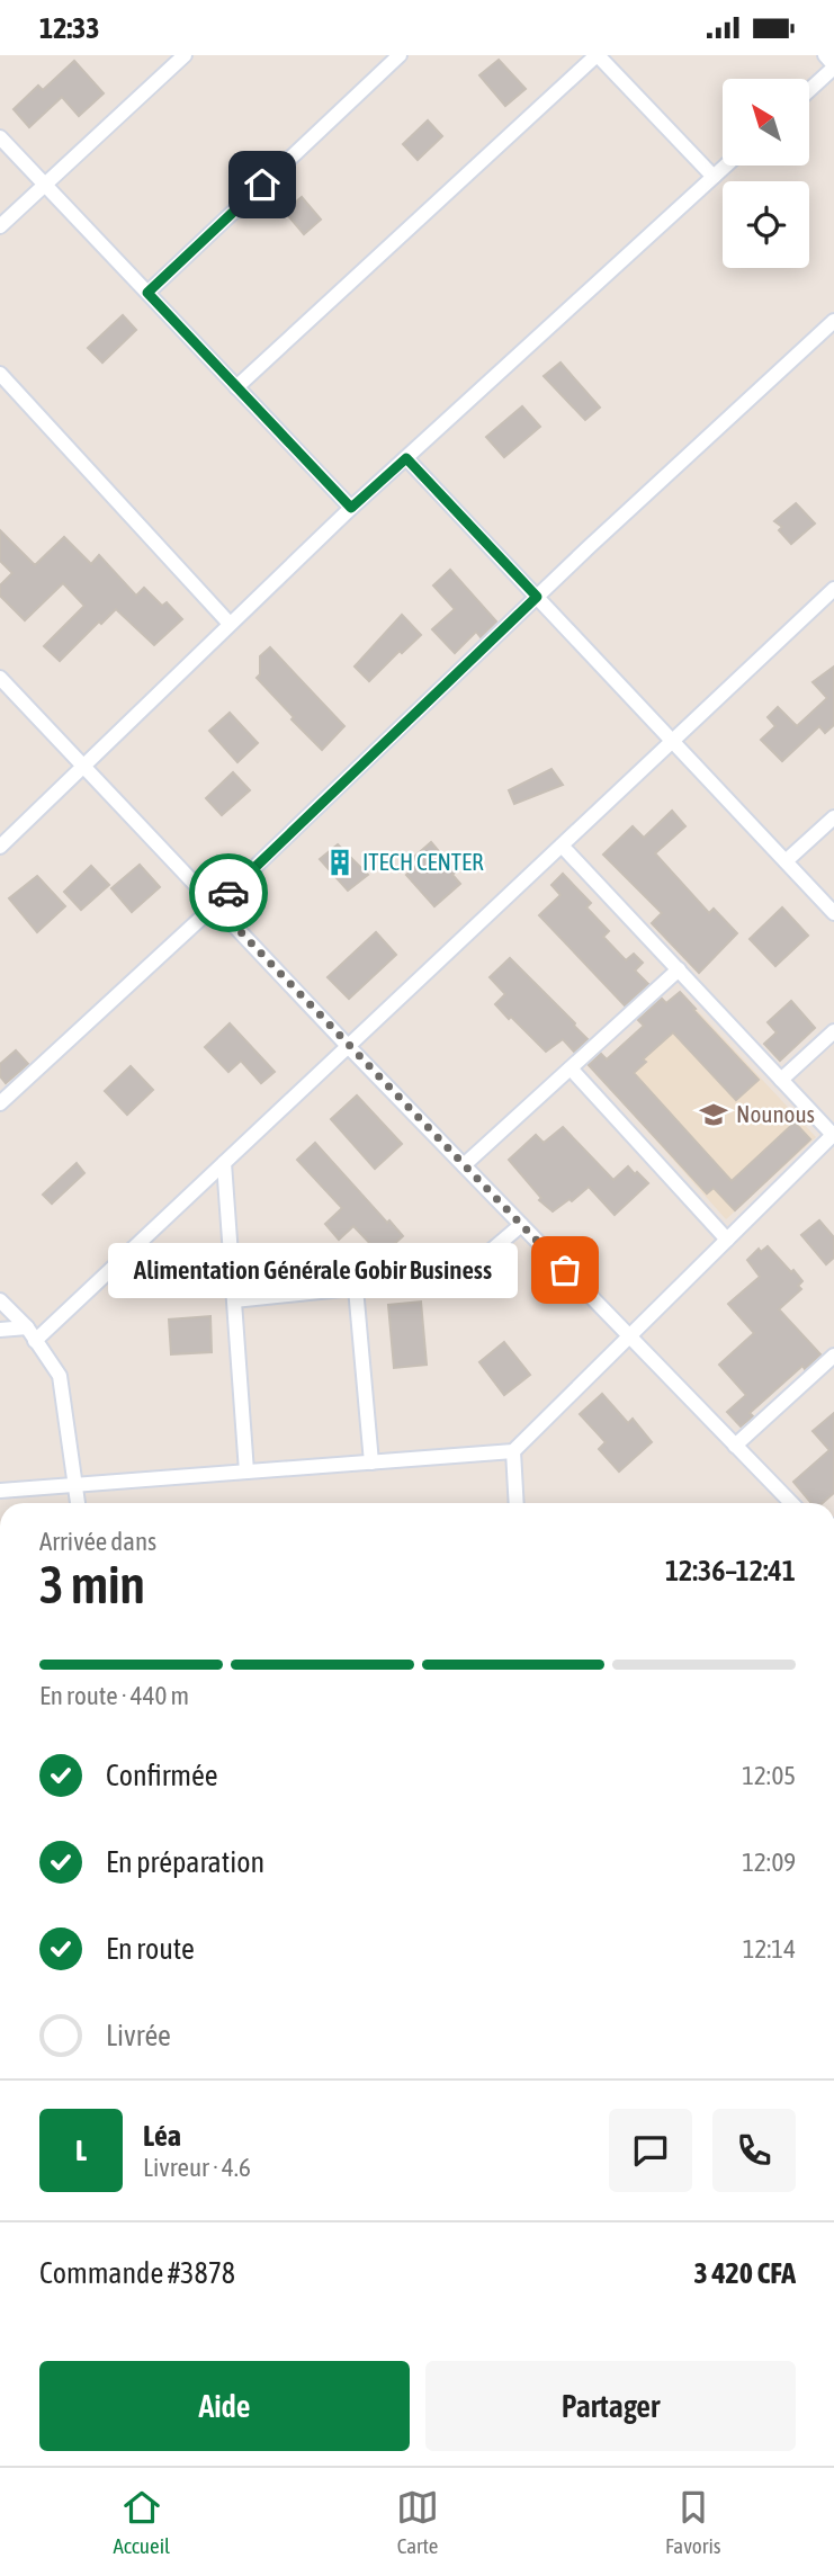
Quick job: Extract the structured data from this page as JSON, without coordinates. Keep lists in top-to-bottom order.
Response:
{
  "places": {
    "building": ["ITECH CENTER"],
    "school or university": ["Nounous"],
    "other": ["Alimentation Générale Gobir Business"]
  },
  "north": "top left",
  "page": {
    "status": "12:33",
    "bubble": "Alimentation Générale Gobir Business",
    "heading": ["3 min", "Arrivée dans", "12:36–12:41"],
    "panel": [
      "Léa",
      "Livreur · 4.6",
      "Commande #3878",
      "3 420 CFA"
    ],
    "bar": "En route · 440 m",
    "list": [
      ["Confirmée", "12:05"],
      ["En préparation", "12:09"],
      ["En route", "12:14"],
      "Livrée"
    ],
    "round": "L",
    "buttons": ["Aide", "Partager"],
    "tabs": ["Accueil", "Carte", "Favoris"]
  }
}
